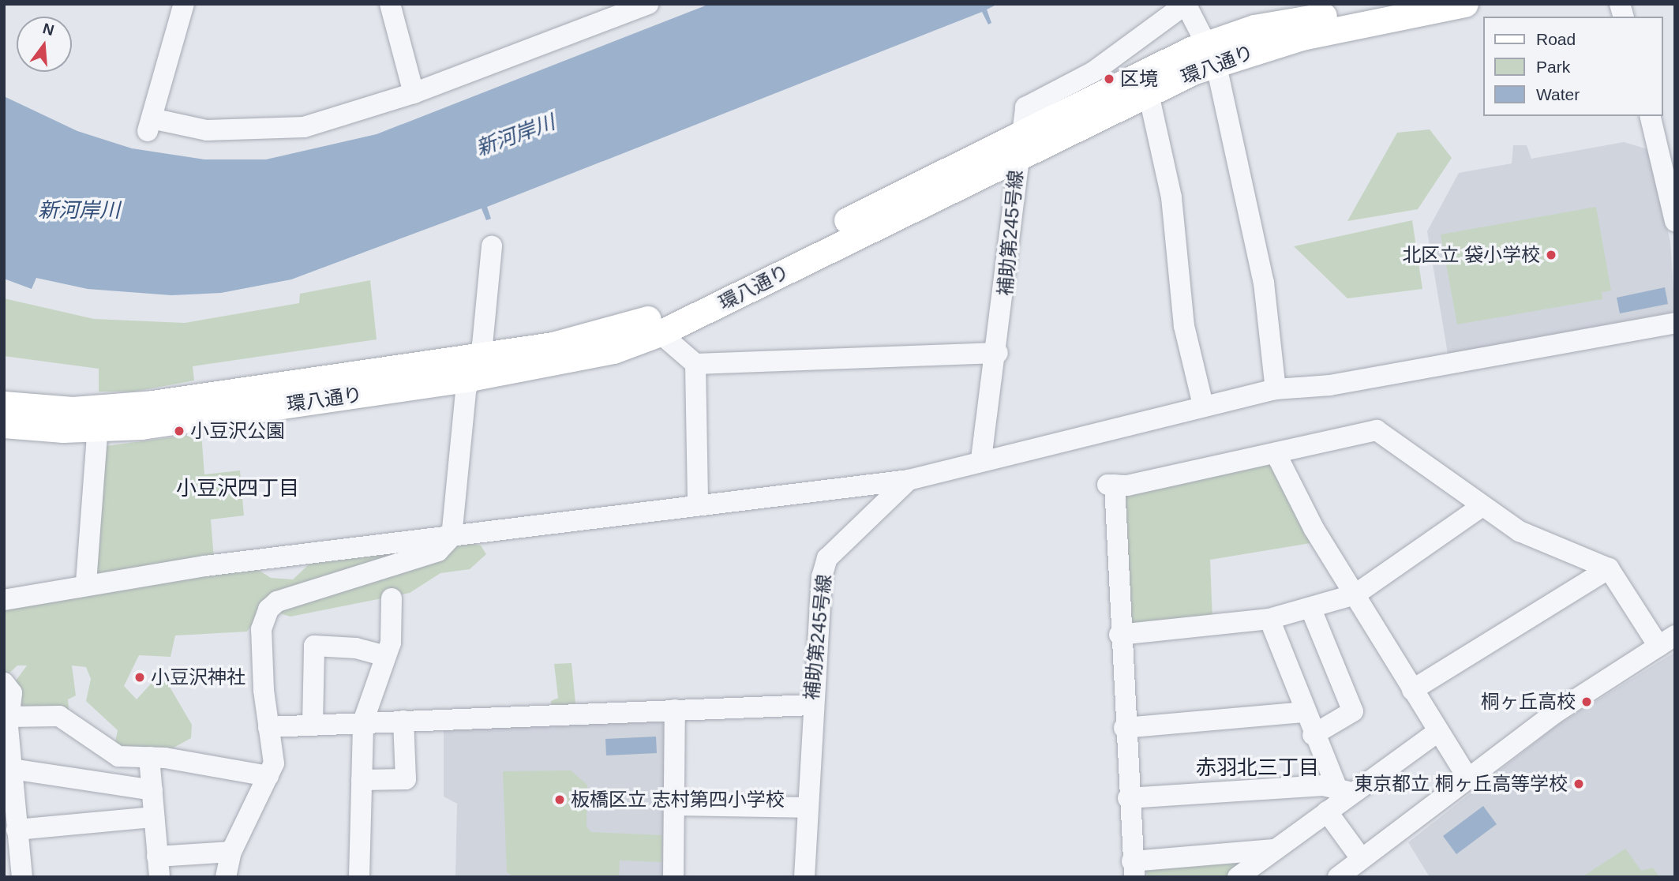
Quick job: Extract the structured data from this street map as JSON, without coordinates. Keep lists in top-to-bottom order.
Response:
{
  "streets": {
    "main road": ["環八通り"],
    "street": ["補助第245号線"]
  },
  "crossings": [
    ["環八通り", "補助第245号線"]
  ],
  "districts": ["小豆沢四丁目", "赤羽北三丁目"],
  "water": ["新河岸川"],
  "places": [
    "区境",
    "北区立 袋小学校",
    "小豆沢公園",
    "小豆沢神社",
    "桐ヶ丘高校",
    "東京都立 桐ヶ丘高等学校",
    "板橋区立 志村第四小学校"
  ],
  "legend": ["Road", "Park", "Water"],
  "north": "top"
}
